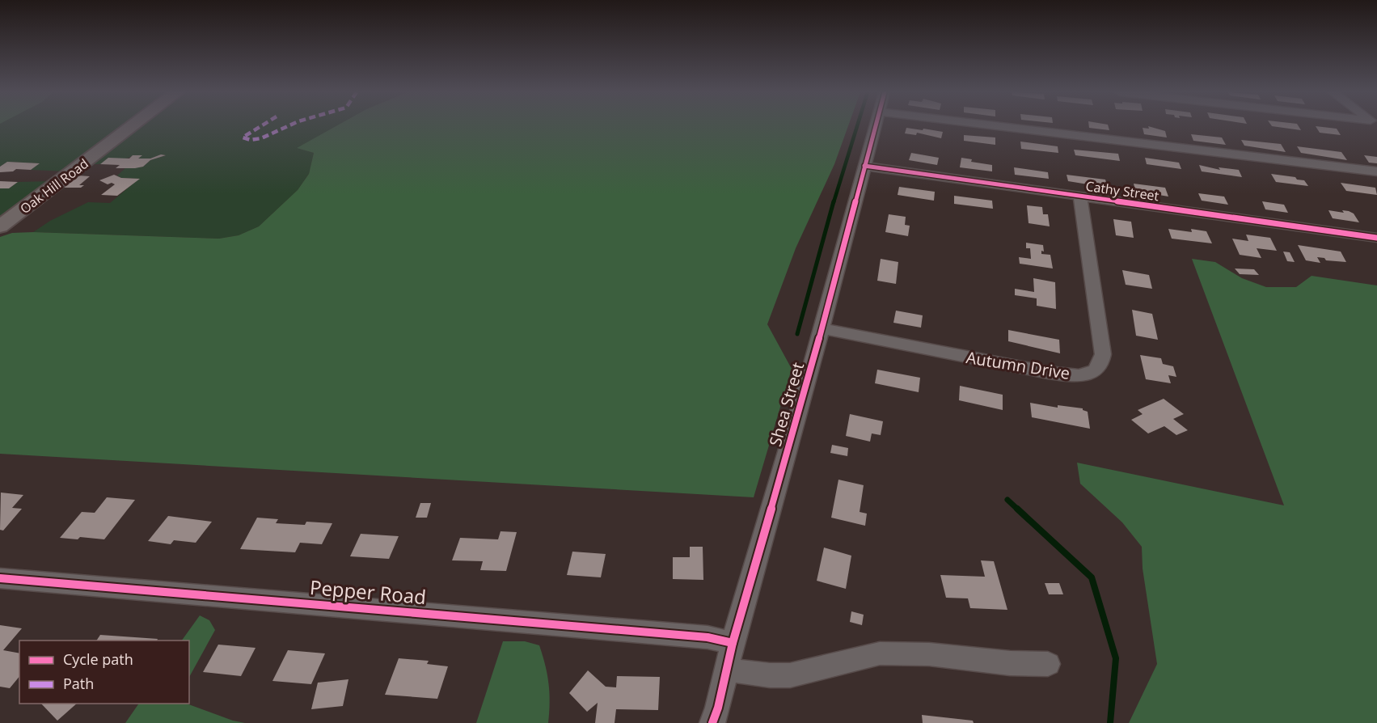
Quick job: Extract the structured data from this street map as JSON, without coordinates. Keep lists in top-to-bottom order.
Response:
{
  "streets": {
    "street": [
      "Oak Hill Road",
      "Cathy Street",
      "Autumn Drive",
      "Shea Street",
      "Pepper Road"
    ]
  },
  "crossings": [
    ["Cathy Street", "Autumn Drive"],
    ["Cathy Street", "Shea Street"],
    ["Autumn Drive", "Shea Street"],
    ["Shea Street", "Pepper Road"]
  ],
  "legend": ["Cycle path", "Path"]
}
